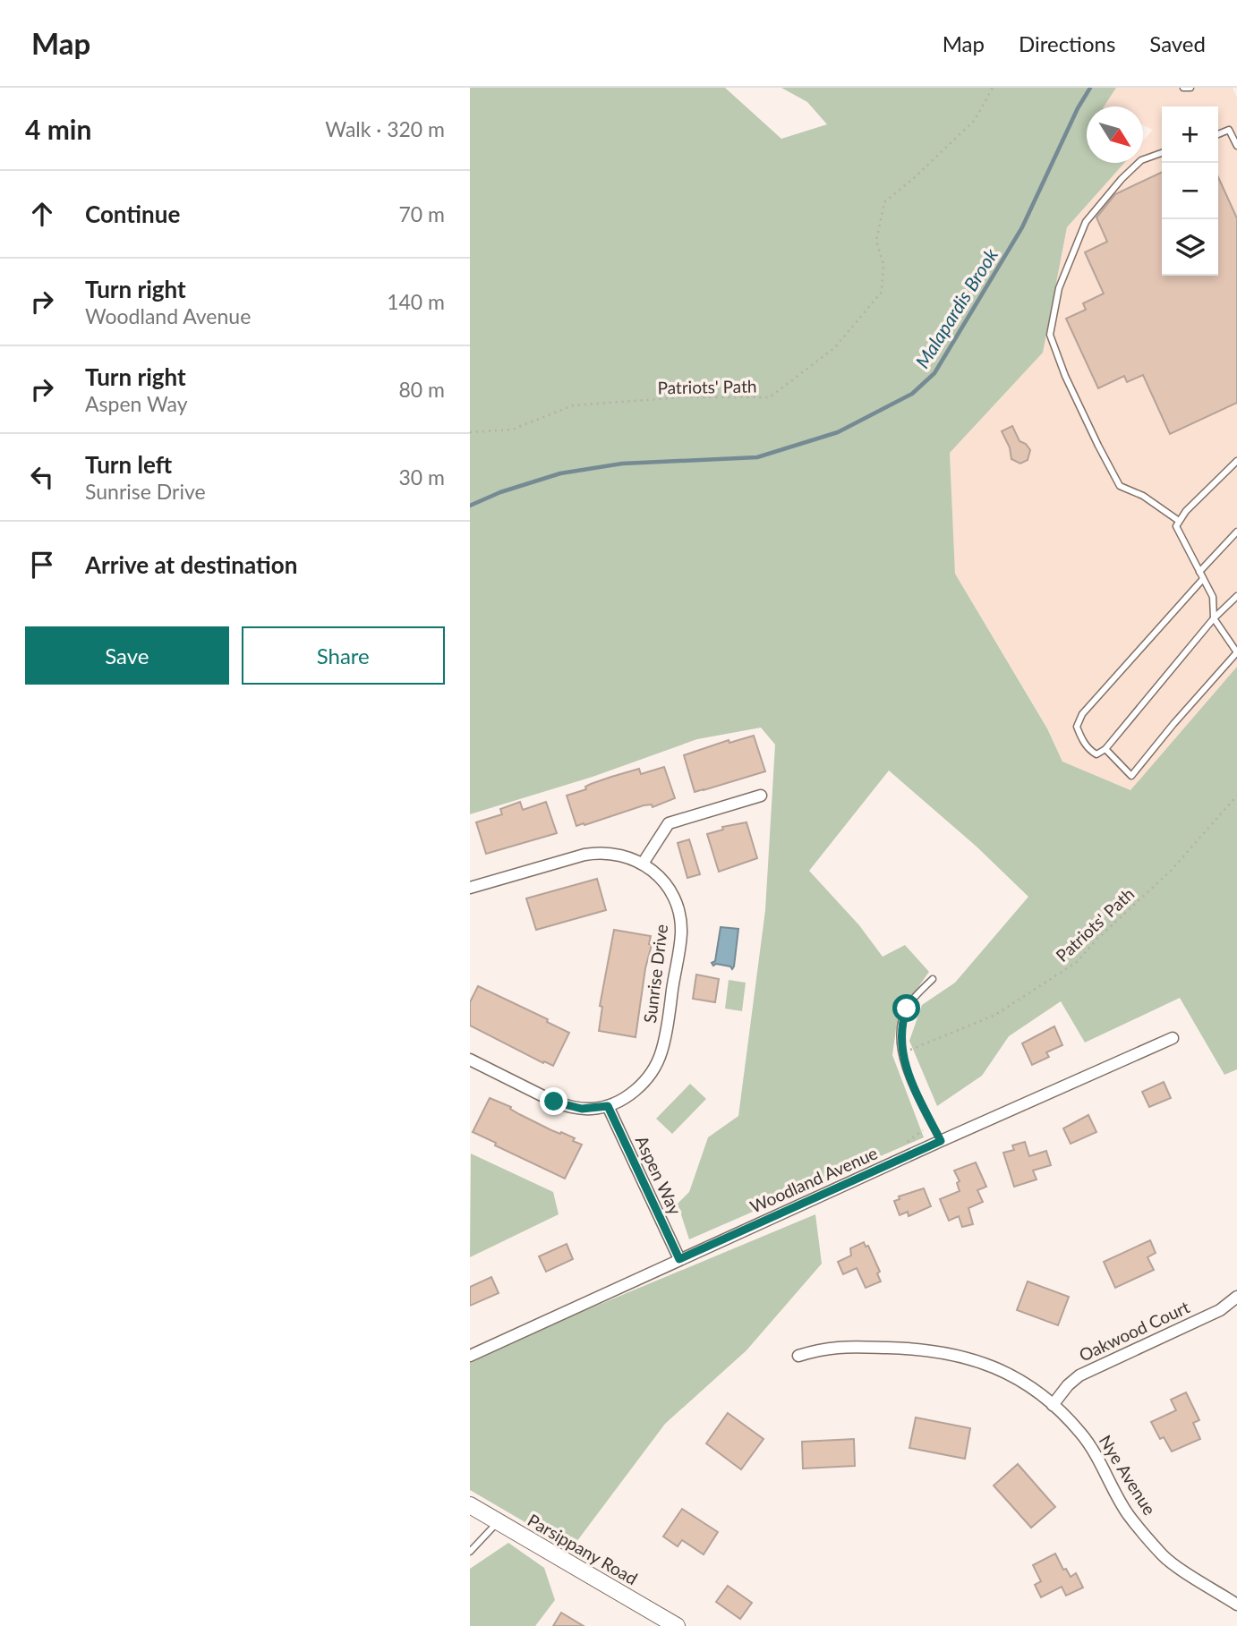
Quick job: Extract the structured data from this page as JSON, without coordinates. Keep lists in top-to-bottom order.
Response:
{
  "streets": {
    "main road": ["Parsippany Road"],
    "street": [
      "Sunrise Drive",
      "Aspen Way",
      "Woodland Avenue",
      "Oakwood Court",
      "Nye Avenue"
    ],
    "path": ["Patriots' Path"]
  },
  "crossings": [
    ["Sunrise Drive", "Aspen Way"],
    ["Aspen Way", "Woodland Avenue"],
    ["Oakwood Court", "Nye Avenue"]
  ],
  "water": ["Malapardis Brook"],
  "north": "bottom right",
  "page": {
    "header": "Map",
    "nav": ["Map", "Directions", "Saved"],
    "heading": ["4 min", "Walk · 320 m"],
    "map_buttons": ["+", "−"],
    "list": [
      ["Continue", "70 m"],
      ["Turn right", "Woodland Avenue", "140 m"],
      ["Turn right", "Aspen Way", "80 m"],
      ["Turn left", "Sunrise Drive", "30 m"],
      "Arrive at destination"
    ],
    "buttons": ["Save", "Share"]
  }
}
